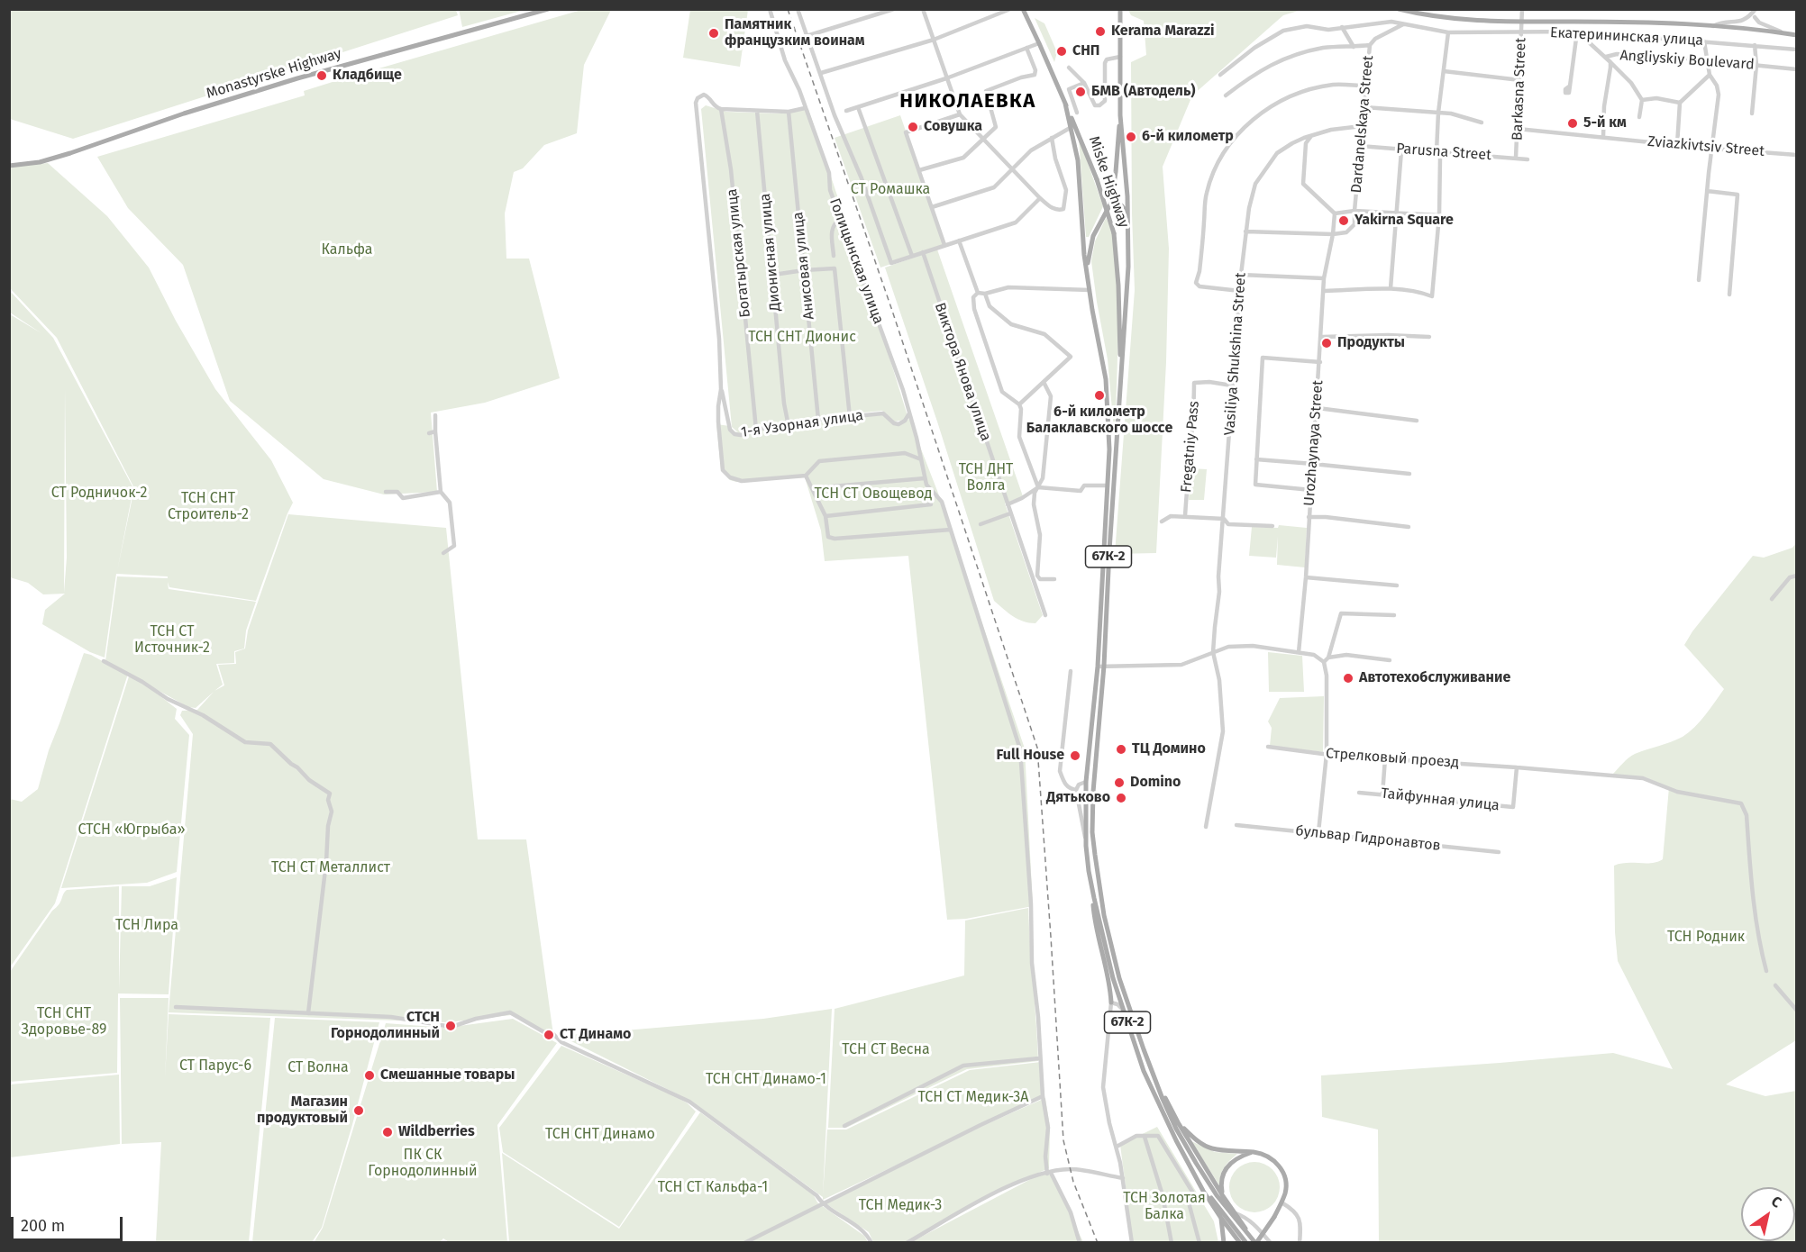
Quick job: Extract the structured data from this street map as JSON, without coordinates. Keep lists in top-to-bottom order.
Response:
{
  "streets": {
    "main road": ["Monastyrske Highway", "Miske Highway", "67К-2"],
    "street": [
      "Екатерининская улица",
      "Angliyskiy Boulevard",
      "Barkasna Street",
      "Dardanelskaya Street",
      "Zviazkivtsiv Street",
      "Parusna Street",
      "Дионисная улица",
      "Богатырская улица",
      "Голицынская улица",
      "Анисовая улица",
      "Vasiliya Shukshina Street",
      "Виктора Янова улица",
      "1-я Узорная улица",
      "Urozhaynaya Street",
      "Fregatniy Pass",
      "Стрелковый проезд",
      "Тайфунная улица",
      "бульвар Гидронавтов"
    ]
  },
  "crossings": [
    ["Екатерининская улица", "Angliyskiy Boulevard"],
    ["Екатерининская улица", "Barkasna Street"],
    ["Екатерининская улица", "Dardanelskaya Street"],
    ["Barkasna Street", "Zviazkivtsiv Street"],
    ["Barkasna Street", "Parusna Street"],
    ["Dardanelskaya Street", "Parusna Street"],
    ["Dardanelskaya Street", "Vasiliya Shukshina Street"],
    ["Miske Highway", "67К-2"],
    ["Дионисная улица", "1-я Узорная улица"],
    ["Богатырская улица", "1-я Узорная улица"],
    ["Голицынская улица", "1-я Узорная улица"],
    ["Анисовая улица", "1-я Узорная улица"],
    ["Vasiliya Shukshina Street", "Fregatniy Pass"],
    ["Стрелковый проезд", "Тайфунная улица"]
  ],
  "districts": ["НИКОЛАЕВКА"],
  "parks": [
    "СТ Ромашка",
    "Кальфа",
    "ТСН СНТ Дионис",
    "ТСН ДНТ Волга",
    "СТ Родничок-2",
    "ТСН СТ Овощевод",
    "ТСН СНТ Строитель-2",
    "ТСН СТ Источник-2",
    "СТСН «Югрыба»",
    "ТСН СТ Металлист",
    "ТСН Лира",
    "ТСН Родник",
    "ТСН СНТ Здоровье-89",
    "ТСН СТ Весна",
    "СТ Парус-6",
    "СТ Волна",
    "ТСН СНТ Динамо-1",
    "ТСН СТ Медик-3А",
    "ТСН СНТ Динамо",
    "ПК СК Горнодолинный",
    "ТСН СТ Кальфа-1",
    "ТСН Золотая Балка",
    "ТСН Медик-3"
  ],
  "places": [
    "Kerama Marazzi",
    "Памятник французким воинам",
    "СНП",
    "Кладбище",
    "БМВ (Автодель)",
    "5-й км",
    "Совушка",
    "6-й километр",
    "Yakirna Square",
    "Продукты",
    "6-й километр Балаклавского шоccе",
    "Автотехобслуживание",
    "ТЦ Домино",
    "Full House",
    "Domino",
    "Дятьково",
    "СТСН Горнодолинный",
    "СТ Динамо",
    "Смешанные товары",
    "Магазин продуктовый",
    "Wildberries"
  ],
  "scale_bar": "200 m",
  "north": "top right"
}
